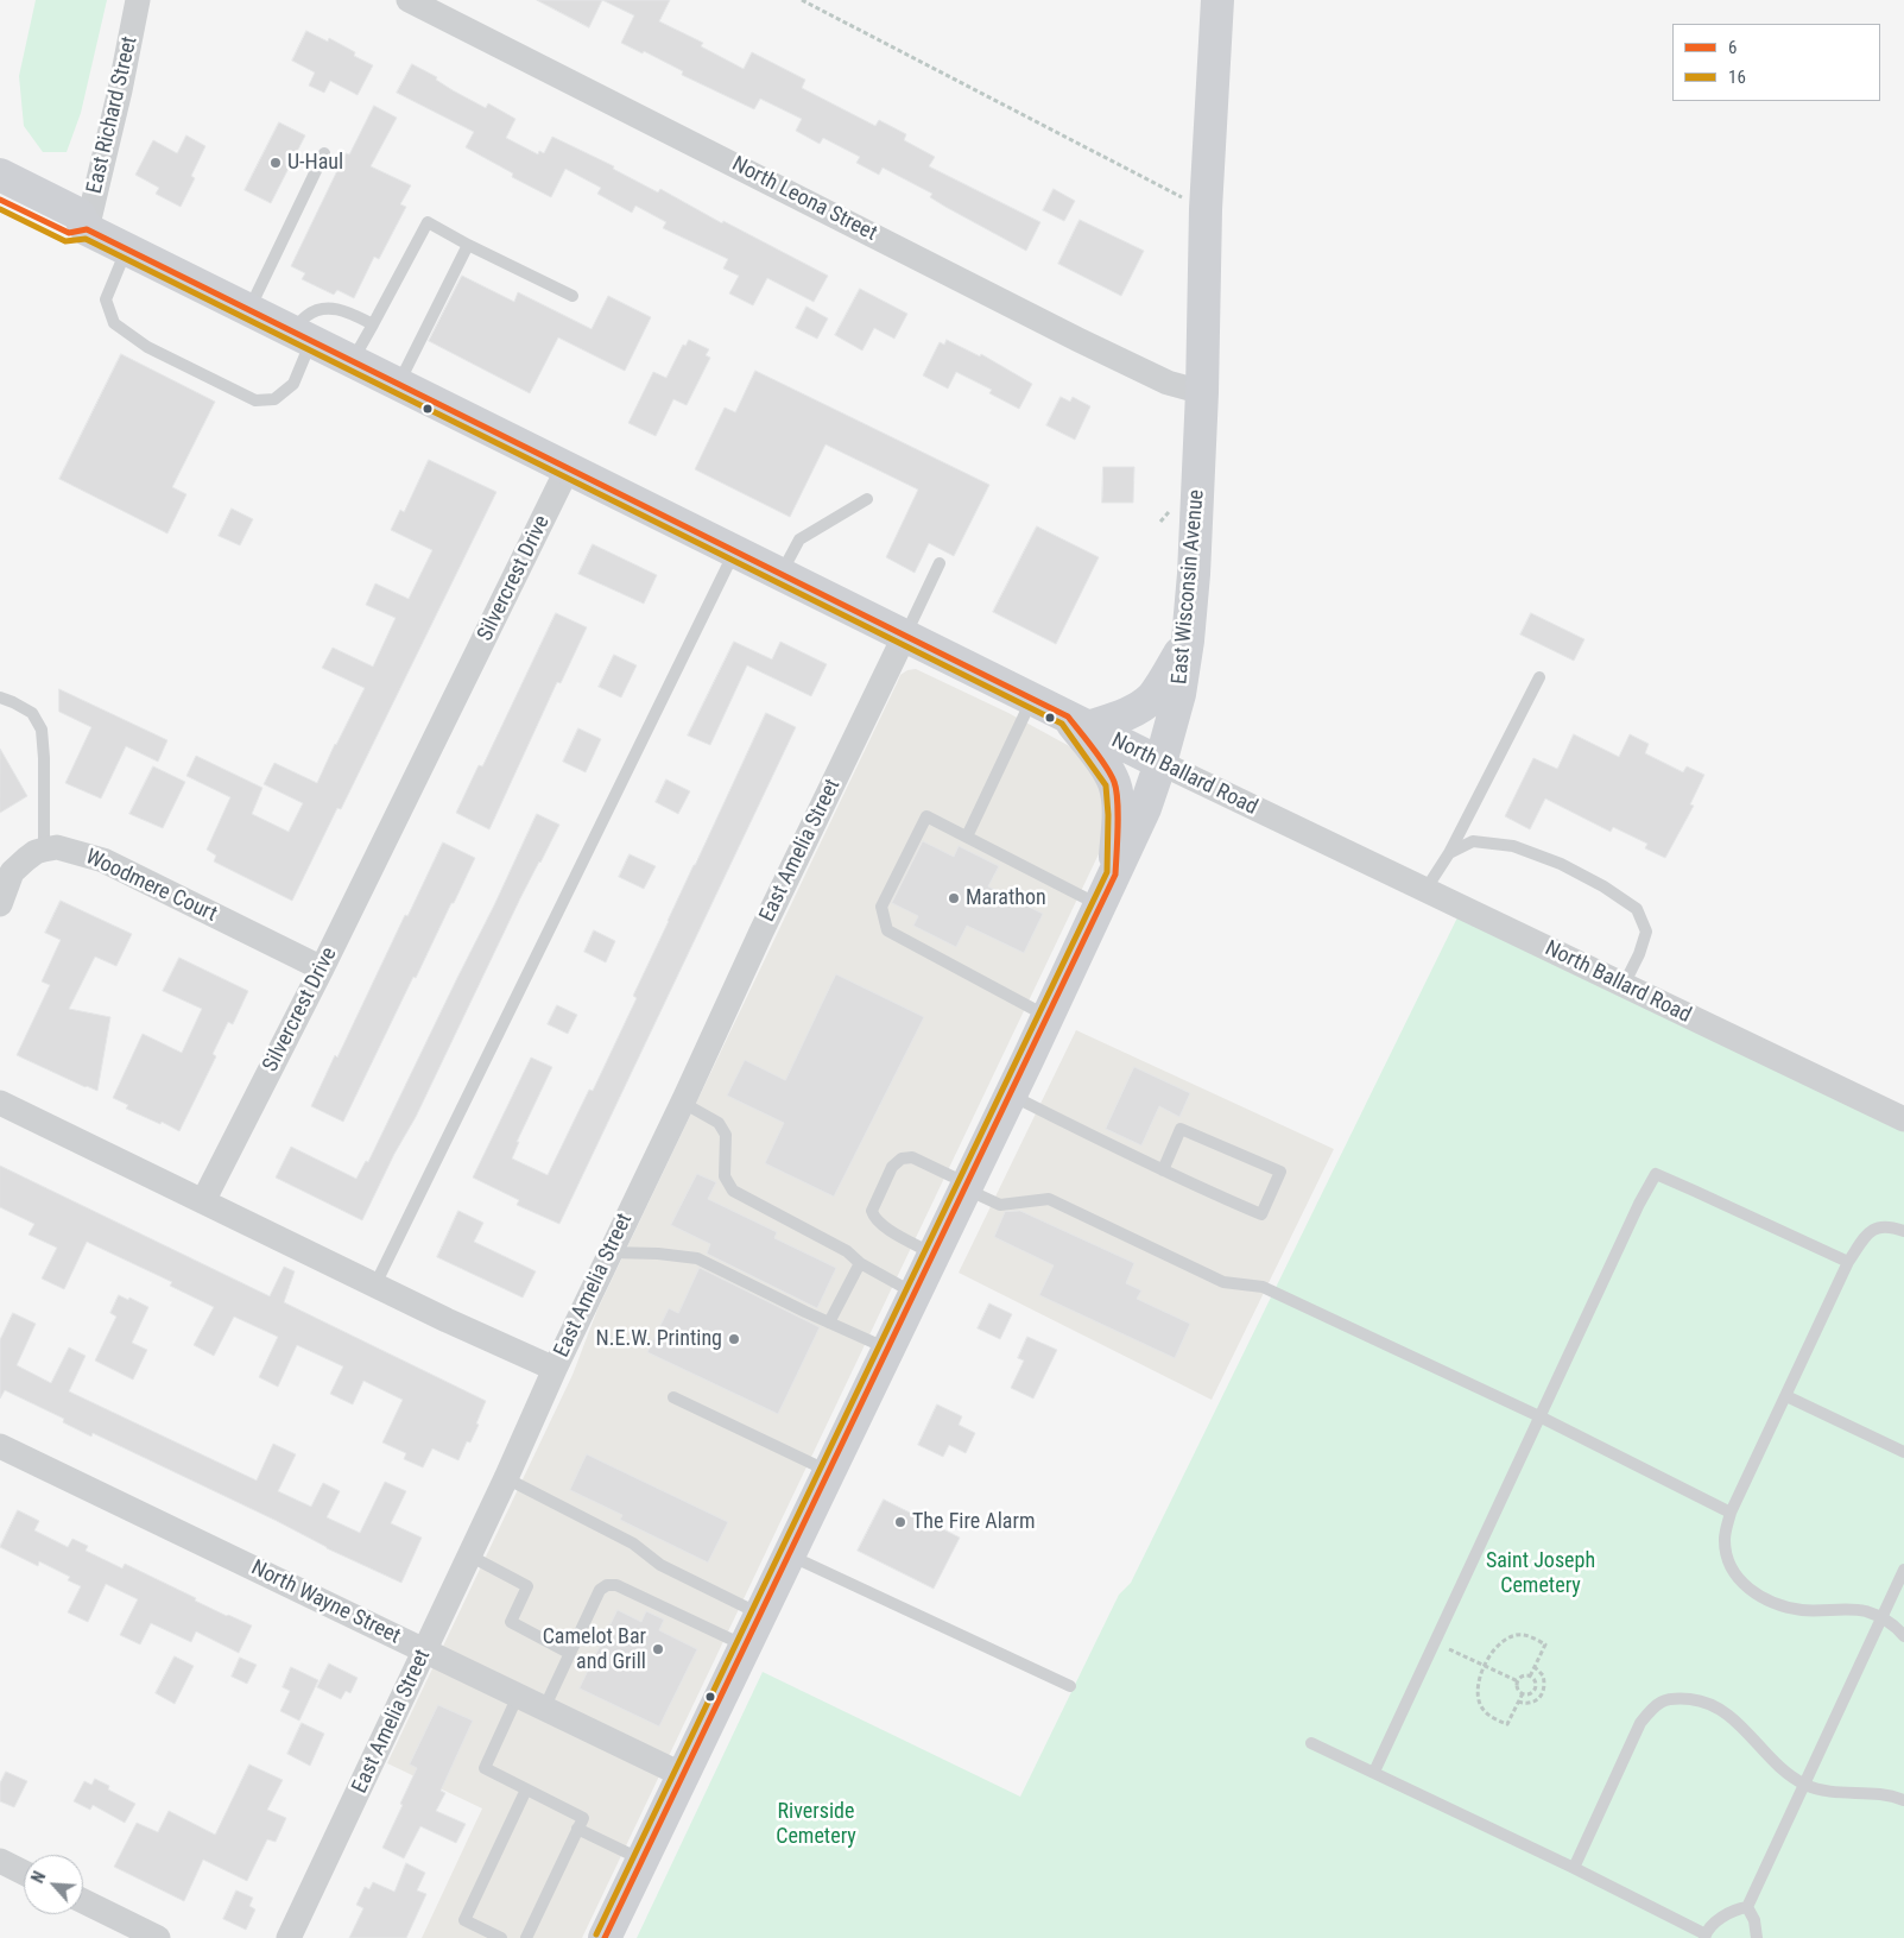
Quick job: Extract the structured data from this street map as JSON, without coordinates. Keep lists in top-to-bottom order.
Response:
{
  "streets": {
    "main road": ["East Wisconsin Avenue", "North Ballard Road"],
    "street": [
      "East Richard Street",
      "North Leona Street",
      "Silvercrest Drive",
      "East Amelia Street",
      "Woodmere Court",
      "North Wayne Street"
    ]
  },
  "crossings": [
    ["East Richard Street", "North Ballard Road"],
    ["North Leona Street", "East Wisconsin Avenue"],
    ["Silvercrest Drive", "North Ballard Road"],
    ["Silvercrest Drive", "Woodmere Court"],
    ["East Wisconsin Avenue", "North Ballard Road"],
    ["East Wisconsin Avenue", "North Wayne Street"],
    ["North Ballard Road", "East Amelia Street"],
    ["East Amelia Street", "North Wayne Street"]
  ],
  "parks": ["Saint Joseph Cemetery", "Riverside Cemetery"],
  "places": [
    "U-Haul",
    "Marathon",
    "N.E.W. Printing",
    "The Fire Alarm",
    "Camelot Bar and Grill"
  ],
  "lines": ["transit line 6", "transit line 16"],
  "legend": ["6", "16"],
  "north": "top left"
}
